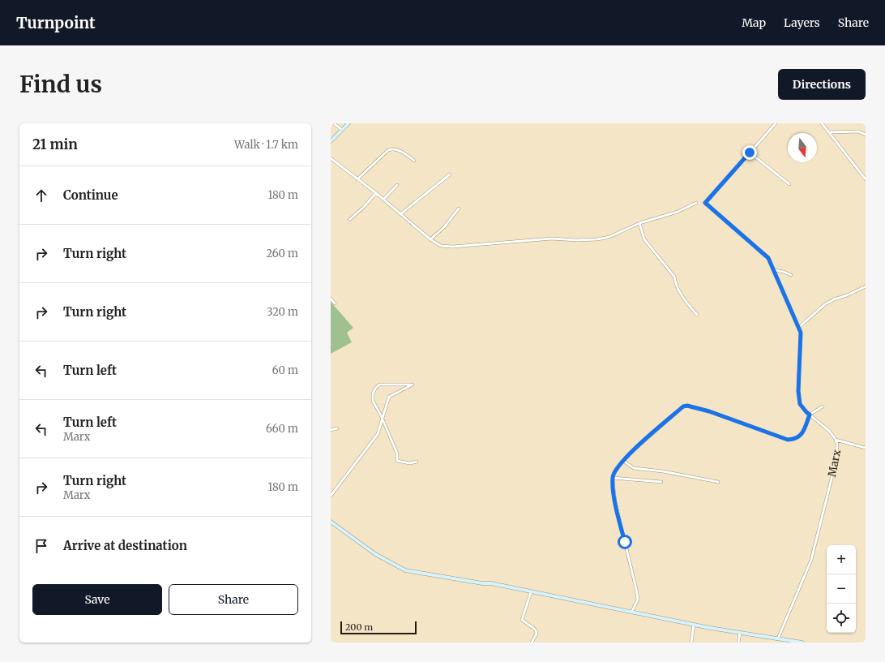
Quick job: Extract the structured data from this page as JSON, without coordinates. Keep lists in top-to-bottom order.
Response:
{
  "streets": {
    "street": ["Marx"]
  },
  "scale_bar": "200 m",
  "north": "bottom",
  "page": {
    "header": "Turnpoint",
    "nav": ["Map", "Layers", "Share"],
    "buttons": [
      "Directions",
      ["Save", "Share"]
    ],
    "title": "Find us",
    "heading": ["21 min", "Walk · 1.7 km"],
    "list": [
      ["Continue", "180 m"],
      ["Turn right", "260 m"],
      ["Turn right", "320 m"],
      ["Turn left", "60 m"],
      ["Turn left", "Marx", "660 m"],
      ["Turn right", "Marx", "180 m"],
      "Arrive at destination"
    ],
    "map_buttons": ["+", "−"],
    "scale": "200 m"
  }
}
